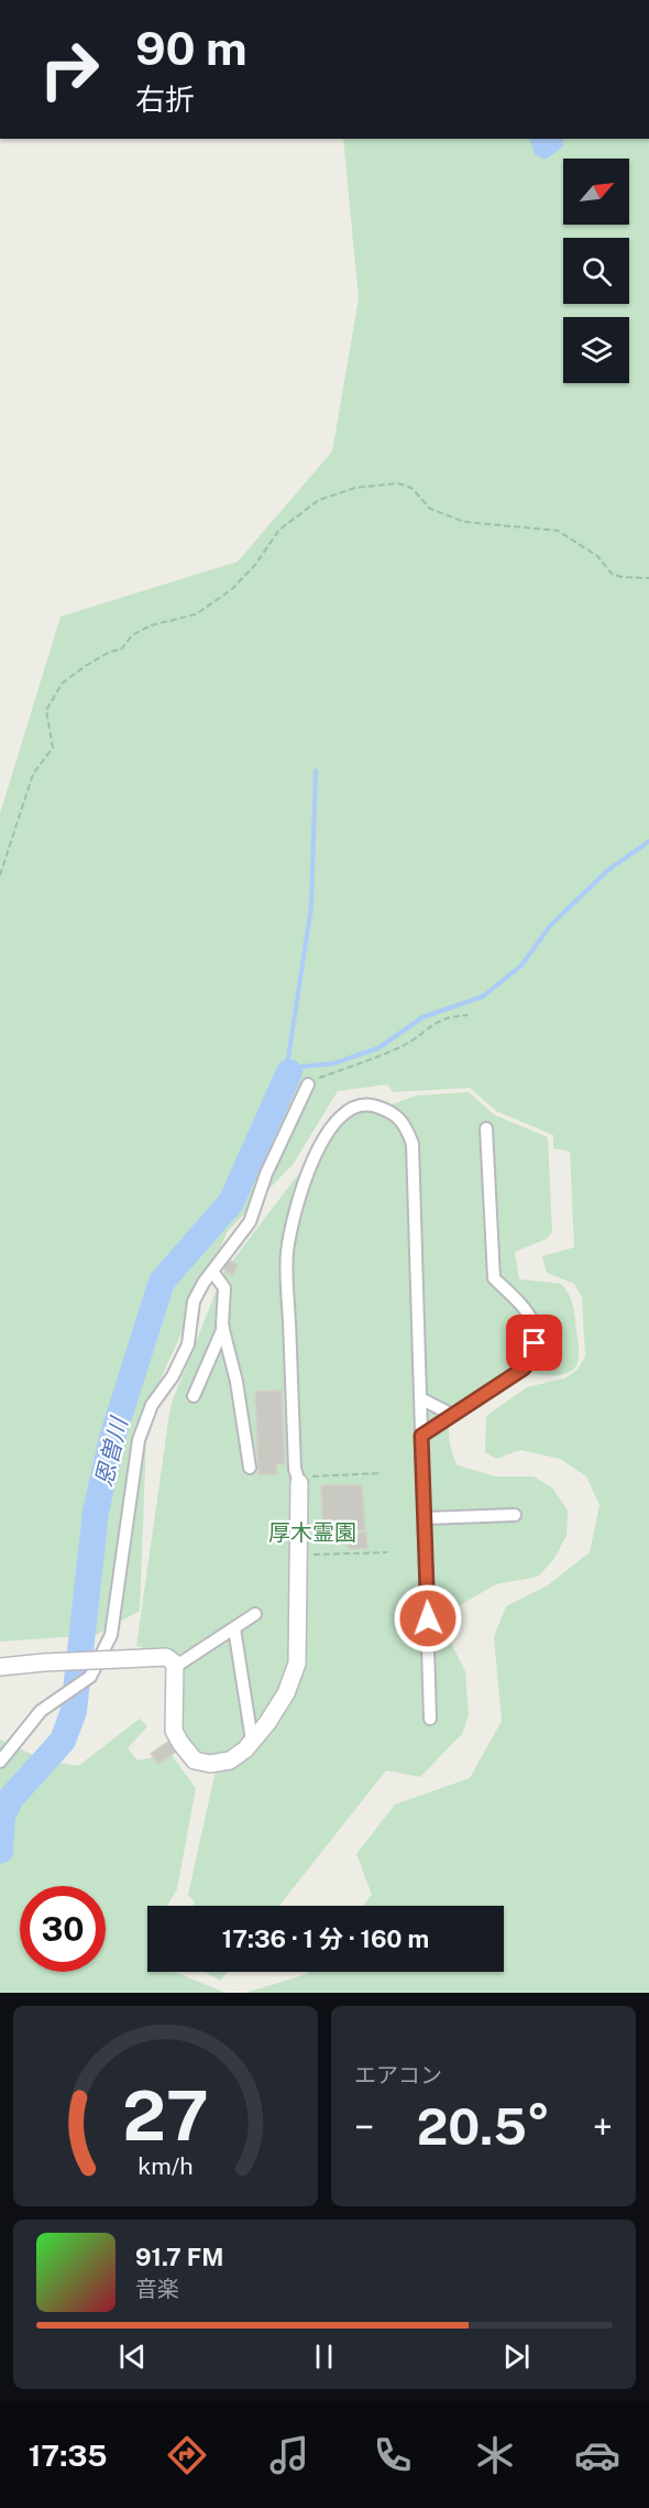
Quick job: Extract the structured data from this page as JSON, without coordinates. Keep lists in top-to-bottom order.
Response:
{
  "water": ["恩曽川"],
  "parks": ["厚木霊園"],
  "north": "top right",
  "page": {
    "turn": ["90 m", "右折"],
    "limit": "30",
    "trip": "17:36 · 1 分 · 160 m",
    "tile": "エアコン",
    "heat": ["−", "20.5°", "+"],
    "song": ["91.7 FM", "音楽"],
    "tabs": "17:35",
    "gauge": ["27", "km/h"]
  }
}
